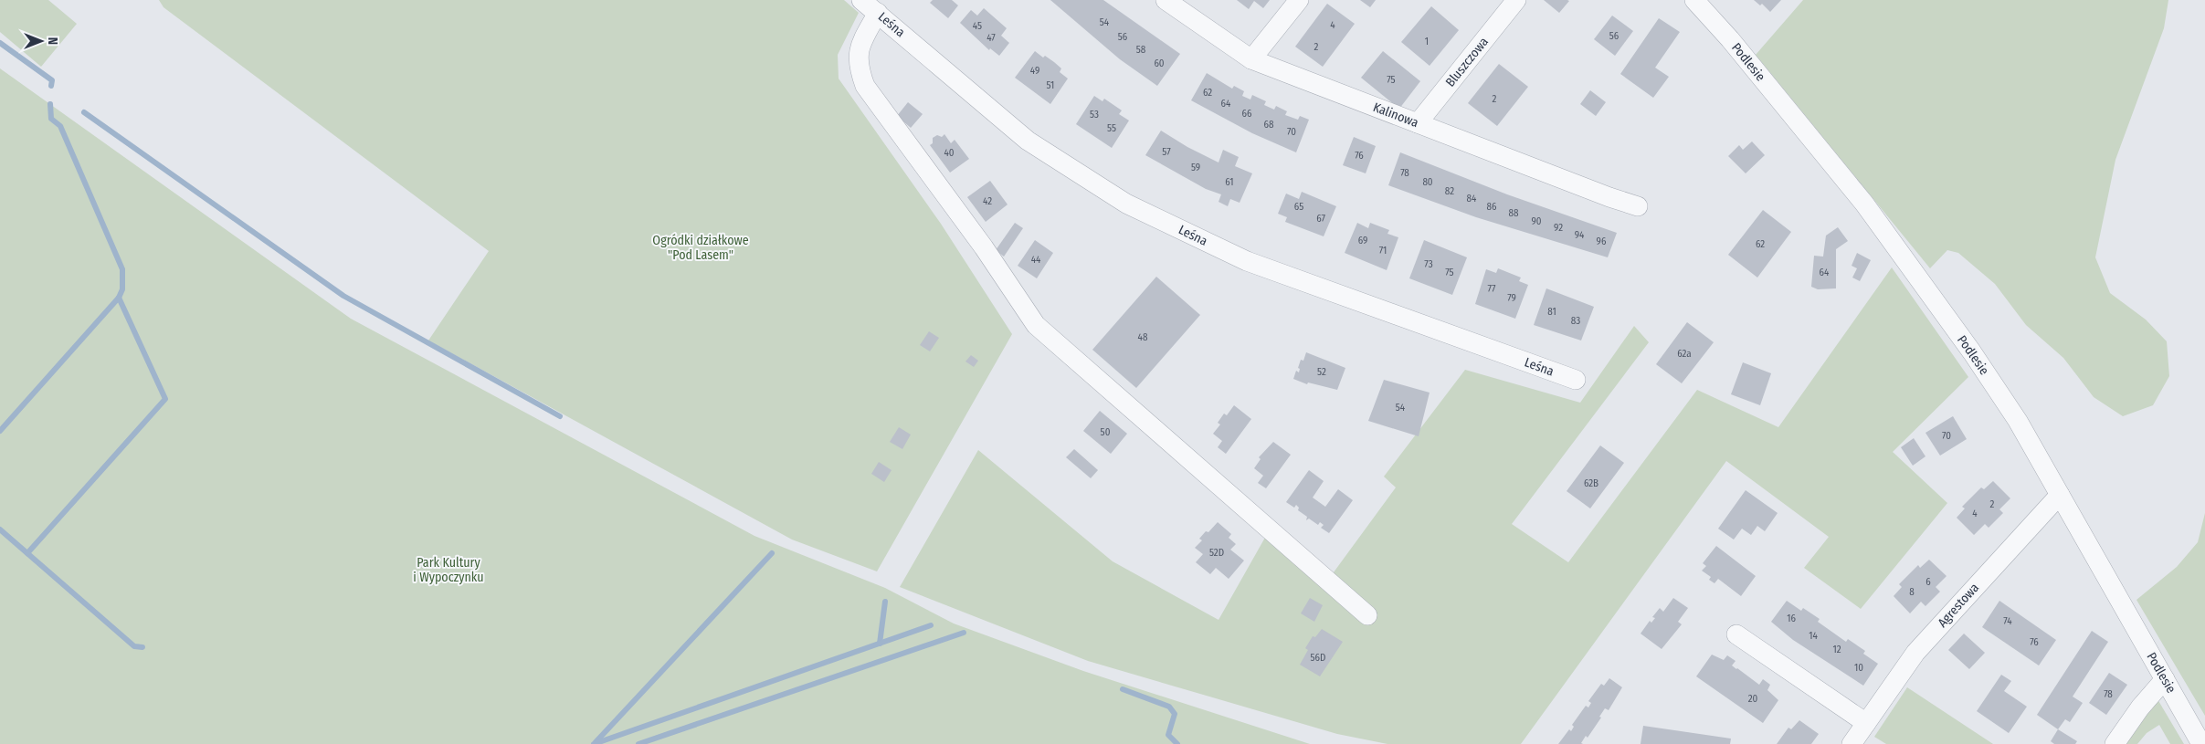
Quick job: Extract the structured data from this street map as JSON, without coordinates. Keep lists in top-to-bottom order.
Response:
{
  "streets": {
    "street": [
      "Leśna",
      "Bluszczowa",
      "Podlesie",
      "Kalinowa",
      "Agrestowa"
    ]
  },
  "crossings": [
    ["Bluszczowa", "Kalinowa"],
    ["Podlesie", "Agrestowa"]
  ],
  "parks": ["Ogródki działkowe \"Pod Lasem\"", "Park Kultury i Wypoczynku"],
  "house_numbers": [
    "54",
    "4",
    "45",
    "56",
    "56",
    "47",
    "1",
    "2",
    "58",
    "60",
    "49",
    "75",
    "51",
    "62",
    "2",
    "64",
    "66",
    "53",
    "68",
    "55",
    "70",
    "57",
    "40",
    "76",
    "59",
    "78",
    "61",
    "80",
    "82",
    "84",
    "42",
    "65",
    "86",
    "88",
    "67",
    "90",
    "92",
    "94",
    "69",
    "96",
    "62",
    "71",
    "44",
    "73",
    "75",
    "64",
    "77",
    "79",
    "81",
    "83",
    "48",
    "62a",
    "52",
    "54",
    "50",
    "70",
    "62B",
    "2",
    "4",
    "52D",
    "6",
    "8",
    "16",
    "74",
    "14",
    "76",
    "12",
    "56D",
    "10",
    "78",
    "20"
  ],
  "north": "right"
}
